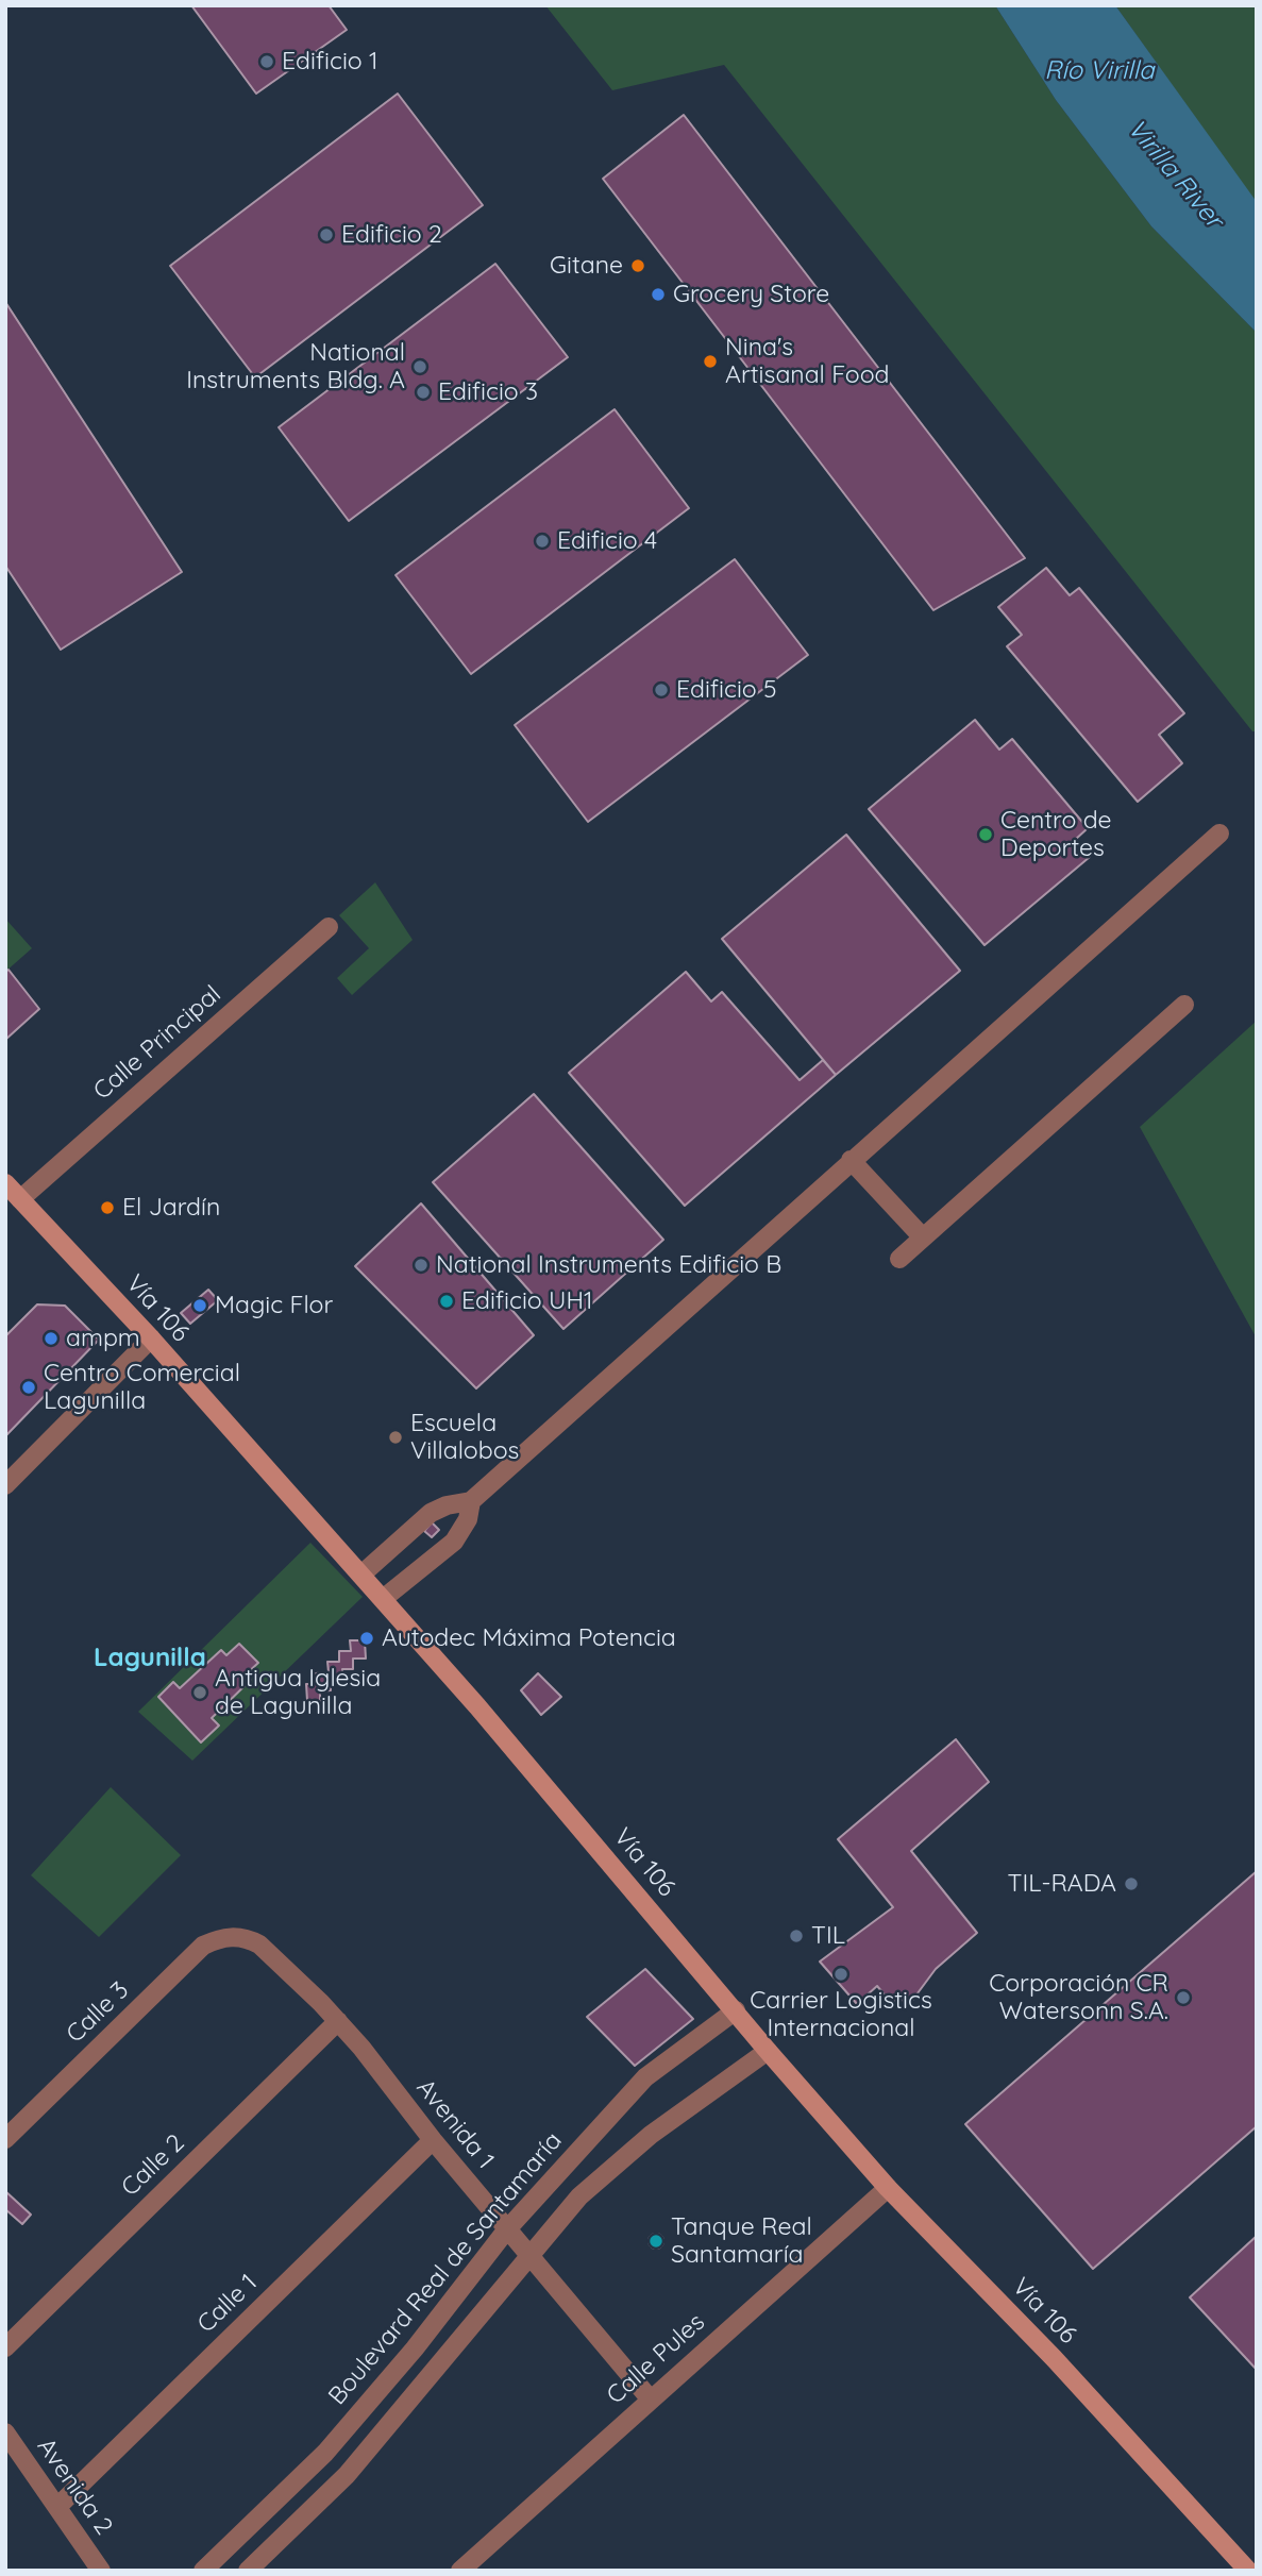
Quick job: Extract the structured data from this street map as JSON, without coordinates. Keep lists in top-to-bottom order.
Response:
{
  "streets": {
    "main road": ["Vía 106"],
    "street": [
      "Calle Principal",
      "Calle 3",
      "Avenida 1",
      "Calle 2",
      "Boulevard Real de Santamaría",
      "Calle 1",
      "Calle Pules",
      "Avenida 2"
    ]
  },
  "crossings": [
    ["Calle Principal", "Vía 106"],
    ["Vía 106", "Boulevard Real de Santamaría"],
    ["Vía 106", "Calle Pules"],
    ["Calle 3", "Avenida 1"],
    ["Avenida 1", "Calle 2"],
    ["Avenida 1", "Boulevard Real de Santamaría"],
    ["Avenida 1", "Calle 1"],
    ["Avenida 1", "Calle Pules"],
    ["Calle 1", "Avenida 2"]
  ],
  "districts": ["Lagunilla"],
  "water": ["Río Virilla", "Virilla River"],
  "places": [
    "Edificio 1",
    "Edificio 2",
    "Gitane",
    "Grocery Store",
    "Nina's Artisanal Food",
    "National Instruments Bldg. A",
    "Edificio 3",
    "Edificio 4",
    "Edificio 5",
    "Centro de Deportes",
    "El Jardín",
    "National Instruments Edificio B",
    "Edificio UH1",
    "Magic Flor",
    "ampm",
    "Centro Comercial Lagunilla",
    "Escuela Villalobos",
    "Autodec Máxima Potencia",
    "Antigua Iglesia de Lagunilla",
    "TIL-RADA",
    "TIL",
    "Carrier Logistics Internacional",
    "Corporación CR Watersonn S.A.",
    "Tanque Real Santamaría"
  ]
}
